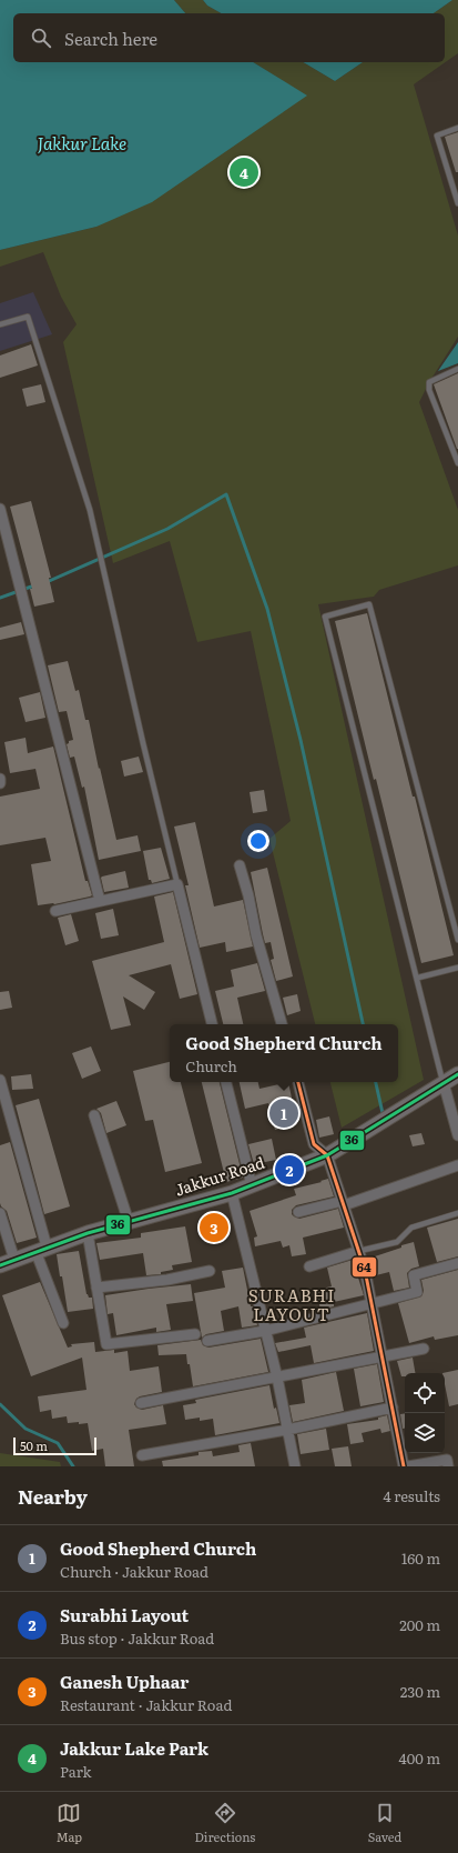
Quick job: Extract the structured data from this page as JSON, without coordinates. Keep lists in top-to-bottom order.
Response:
{
  "streets": {
    "street": ["Jakkur Road"]
  },
  "districts": ["SURABHI LAYOUT"],
  "water": ["Jakkur Lake"],
  "lines": ["transit line 36", "transit line 64"],
  "scale_bar": "50 m",
  "page": {
    "search": "Search here",
    "pins": [
      "4",
      "1",
      "2",
      "3"
    ],
    "popup": ["Good Shepherd Church", "Church"],
    "scale": "50 m",
    "heading": ["Nearby", "4 results"],
    "list": [
      {
        "mark": "1",
        "name": "Good Shepherd Church",
        "note": "Church · Jakkur Road",
        "value": "160 m"
      },
      {
        "mark": "2",
        "name": "Surabhi Layout",
        "note": "Bus stop · Jakkur Road",
        "value": "200 m"
      },
      {
        "mark": "3",
        "name": "Ganesh Uphaar",
        "note": "Restaurant · Jakkur Road",
        "value": "230 m"
      },
      {
        "mark": "4",
        "name": "Jakkur Lake Park",
        "note": "Park",
        "value": "400 m"
      }
    ],
    "nav": ["Map", "Directions", "Saved"]
  }
}
